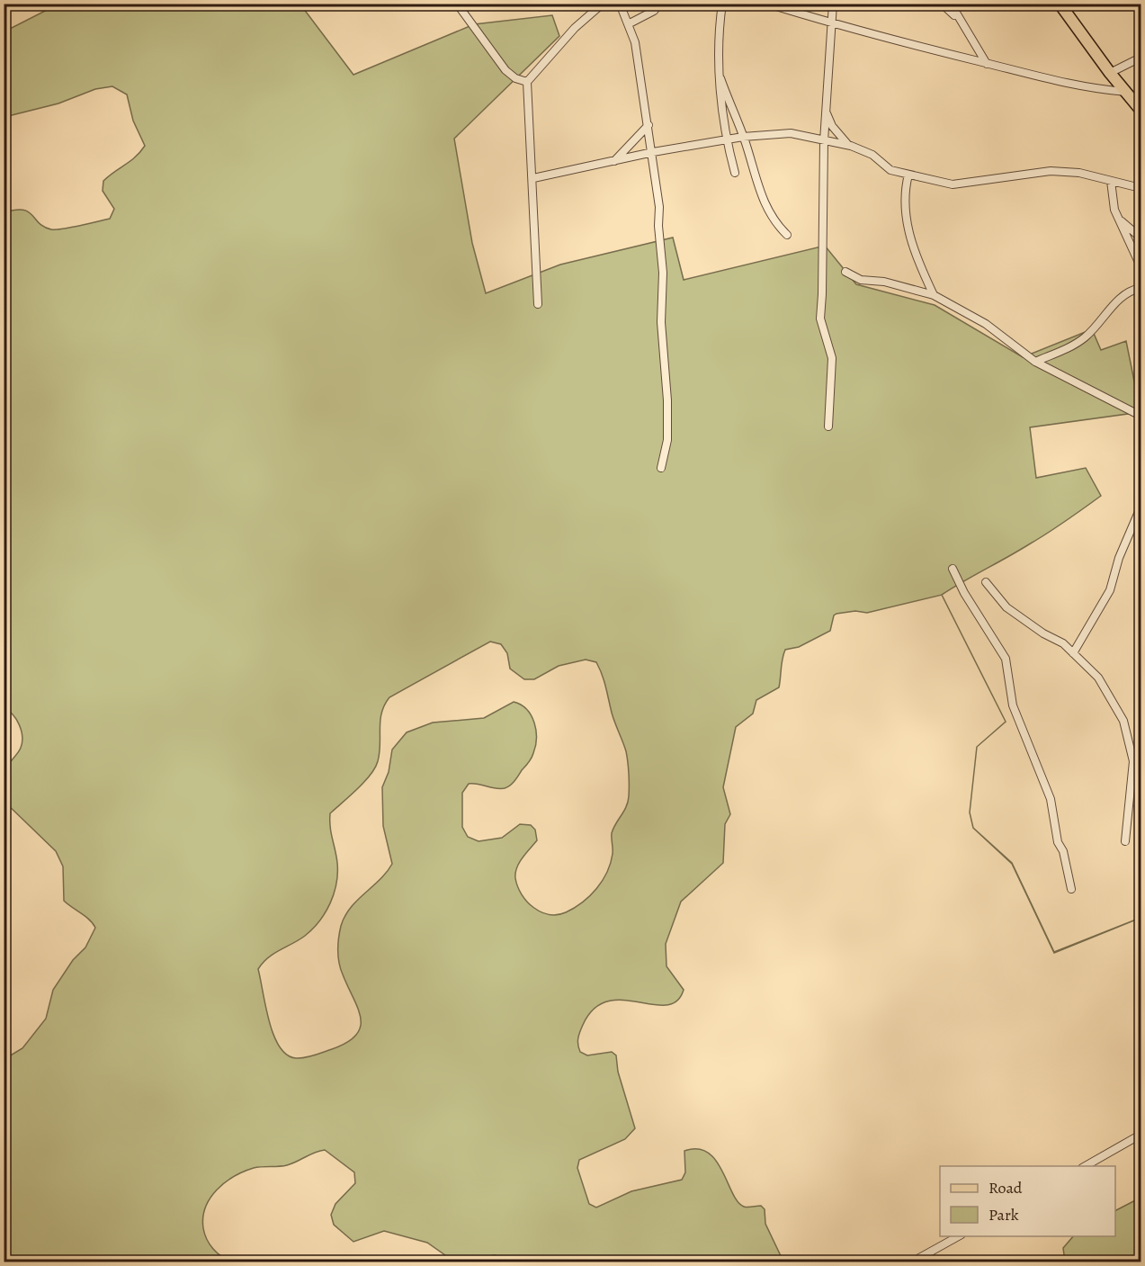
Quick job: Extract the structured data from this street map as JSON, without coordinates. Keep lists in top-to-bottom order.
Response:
{
  "legend": ["Road", "Park"]
}
